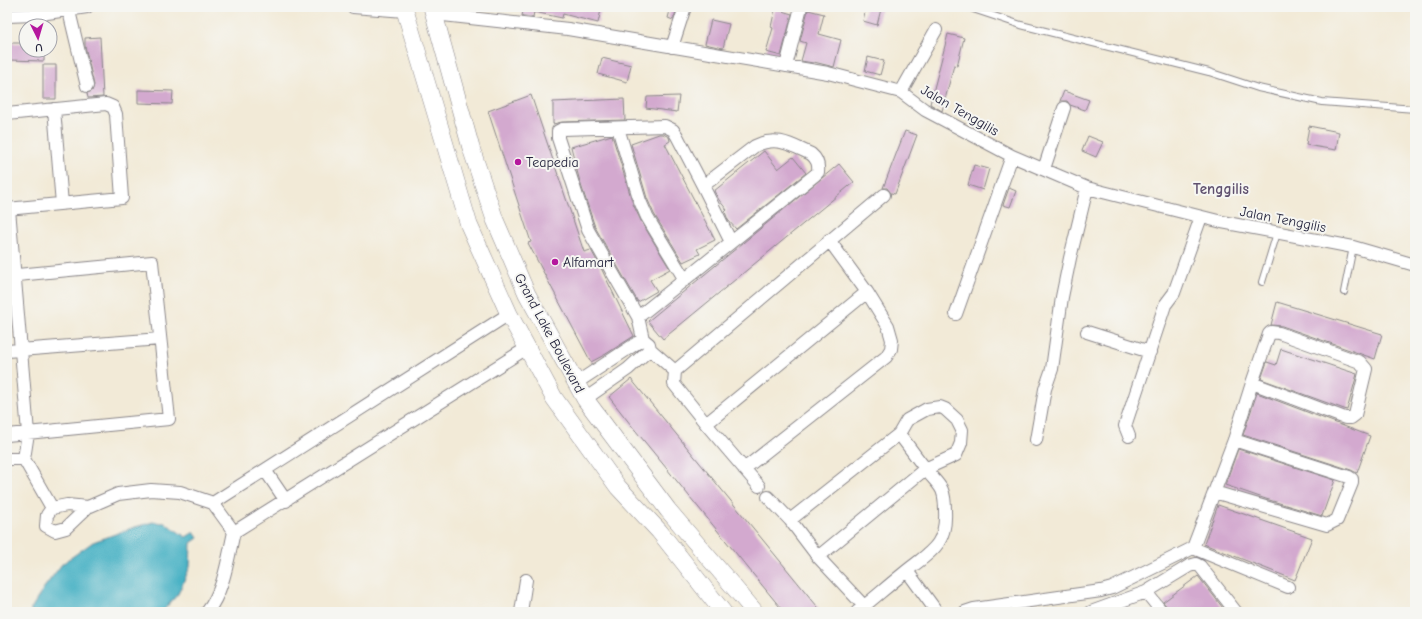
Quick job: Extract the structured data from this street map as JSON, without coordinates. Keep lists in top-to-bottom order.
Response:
{
  "streets": {
    "street": ["Jalan Tenggilis", "Grand Lake Boulevard"]
  },
  "crossings": [
    ["Jalan Tenggilis", "Grand Lake Boulevard"]
  ],
  "districts": ["Tenggilis"],
  "places": ["Teapedia", "Alfamart"],
  "north": "bottom"
}
